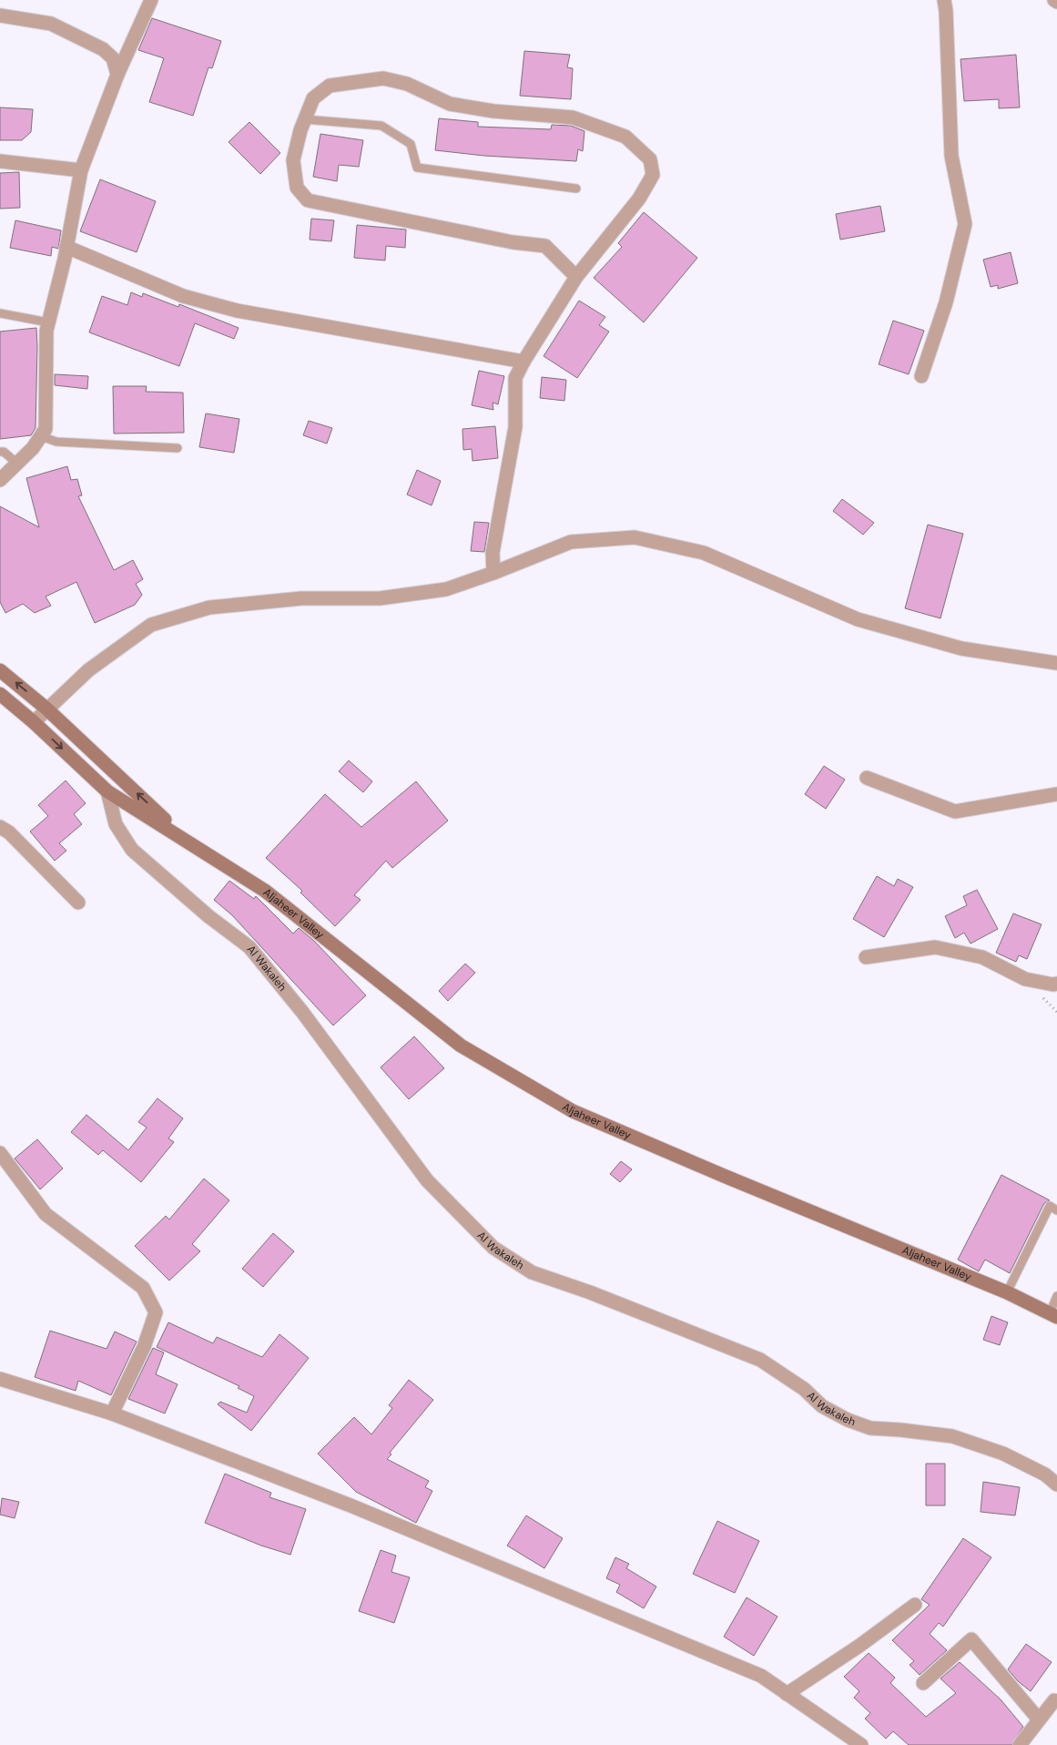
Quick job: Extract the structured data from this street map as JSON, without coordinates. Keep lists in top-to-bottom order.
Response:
{
  "streets": {
    "street": ["Aljaheer Valley", "Al Wakaleh"]
  },
  "crossings": [
    ["Aljaheer Valley", "Al Wakaleh"]
  ]
}
